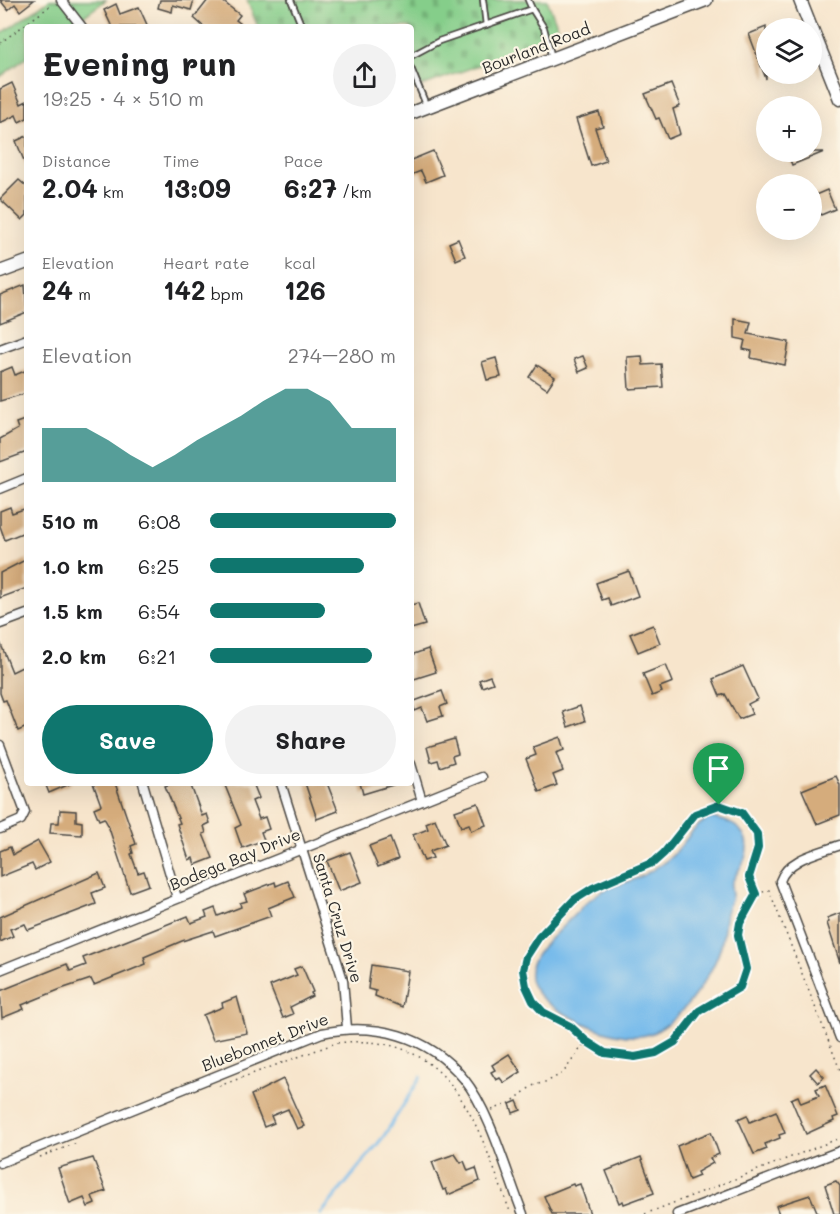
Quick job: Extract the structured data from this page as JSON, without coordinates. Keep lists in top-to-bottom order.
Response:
{
  "streets": {
    "main road": ["Bourland Road"],
    "street": ["Bodega Bay Drive", "Santa Cruz Drive", "Bluebonnet Drive"]
  },
  "crossings": [
    ["Bodega Bay Drive", "Santa Cruz Drive"],
    ["Santa Cruz Drive", "Bluebonnet Drive"]
  ],
  "page": {
    "map_buttons": ["+", "−"],
    "heading": ["Evening run", "19:25 · 4 × 510 m"],
    "stats": [
      ["Distance", "2.04 km"],
      ["Time", "13:09"],
      ["Pace", "6:27 /km"],
      ["Elevation", "24 m"],
      ["Heart rate", "142 bpm"],
      ["kcal", "126"]
    ],
    "chart": ["Elevation", "274–280 m"],
    "list": [
      {
        "name": "510 m",
        "note": "6:08"
      },
      {
        "name": "1.0 km",
        "note": "6:25"
      },
      {
        "name": "1.5 km",
        "note": "6:54"
      },
      {
        "name": "2.0 km",
        "note": "6:21"
      }
    ],
    "buttons": ["Save", "Share"]
  }
}
